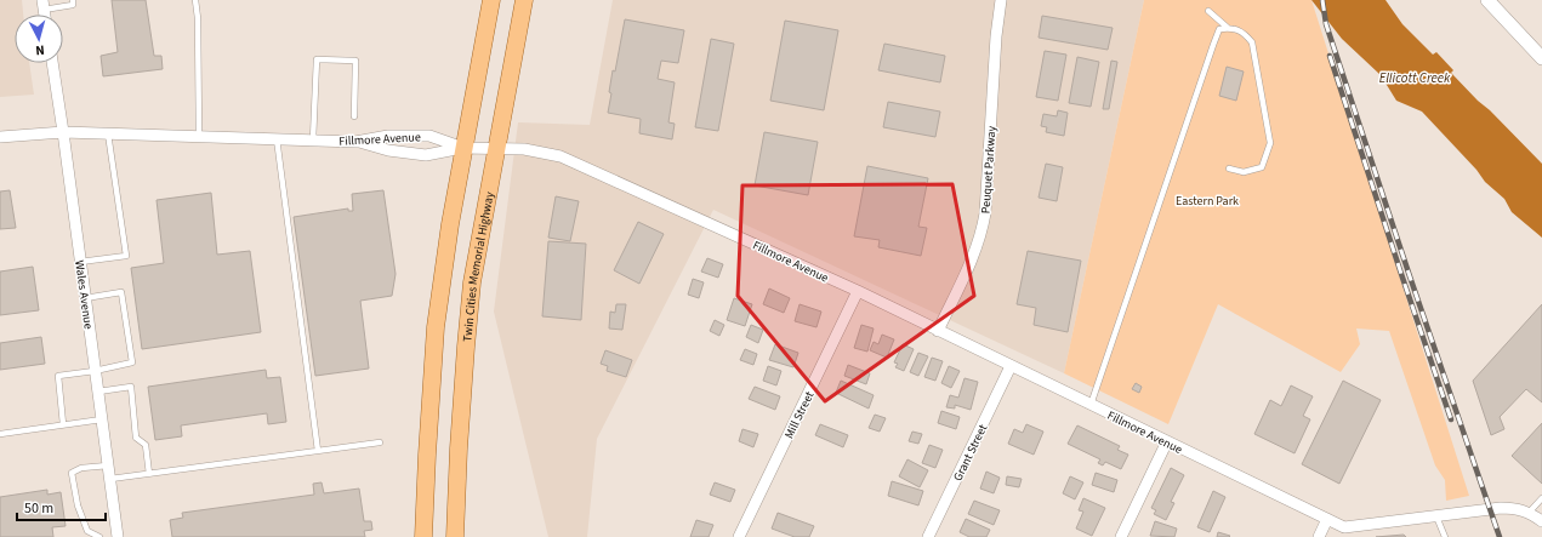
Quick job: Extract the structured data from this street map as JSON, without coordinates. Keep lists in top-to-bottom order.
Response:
{
  "streets": {
    "main road": ["Twin Cities Memorial Highway"],
    "street": [
      "Fillmore Avenue",
      "Peuquet Parkway",
      "Wales Avenue",
      "Mill Street",
      "Grant Street"
    ]
  },
  "crossings": [
    ["Fillmore Avenue", "Peuquet Parkway"],
    ["Fillmore Avenue", "Twin Cities Memorial Highway"],
    ["Fillmore Avenue", "Wales Avenue"],
    ["Fillmore Avenue", "Mill Street"],
    ["Fillmore Avenue", "Grant Street"]
  ],
  "water": ["Ellicott Creek"],
  "parks": ["Eastern Park"],
  "scale_bar": "50 m",
  "north": "bottom"
}
